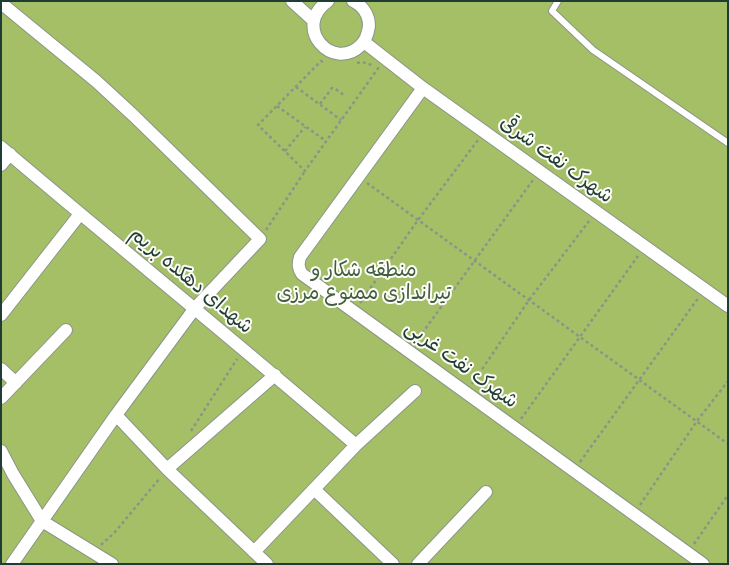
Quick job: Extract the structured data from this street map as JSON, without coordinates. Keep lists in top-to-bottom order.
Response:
{
  "streets": {
    "street": ["شهرک نفت شرقی", "شهدای دهکده بریم", "شهرک نفت غربی"]
  },
  "crossings": [
    ["شهرک نفت شرقی", "شهرک نفت غربی"]
  ],
  "parks": ["منطقه شکار و تیراندازی ممنوع مرزی"]
}
